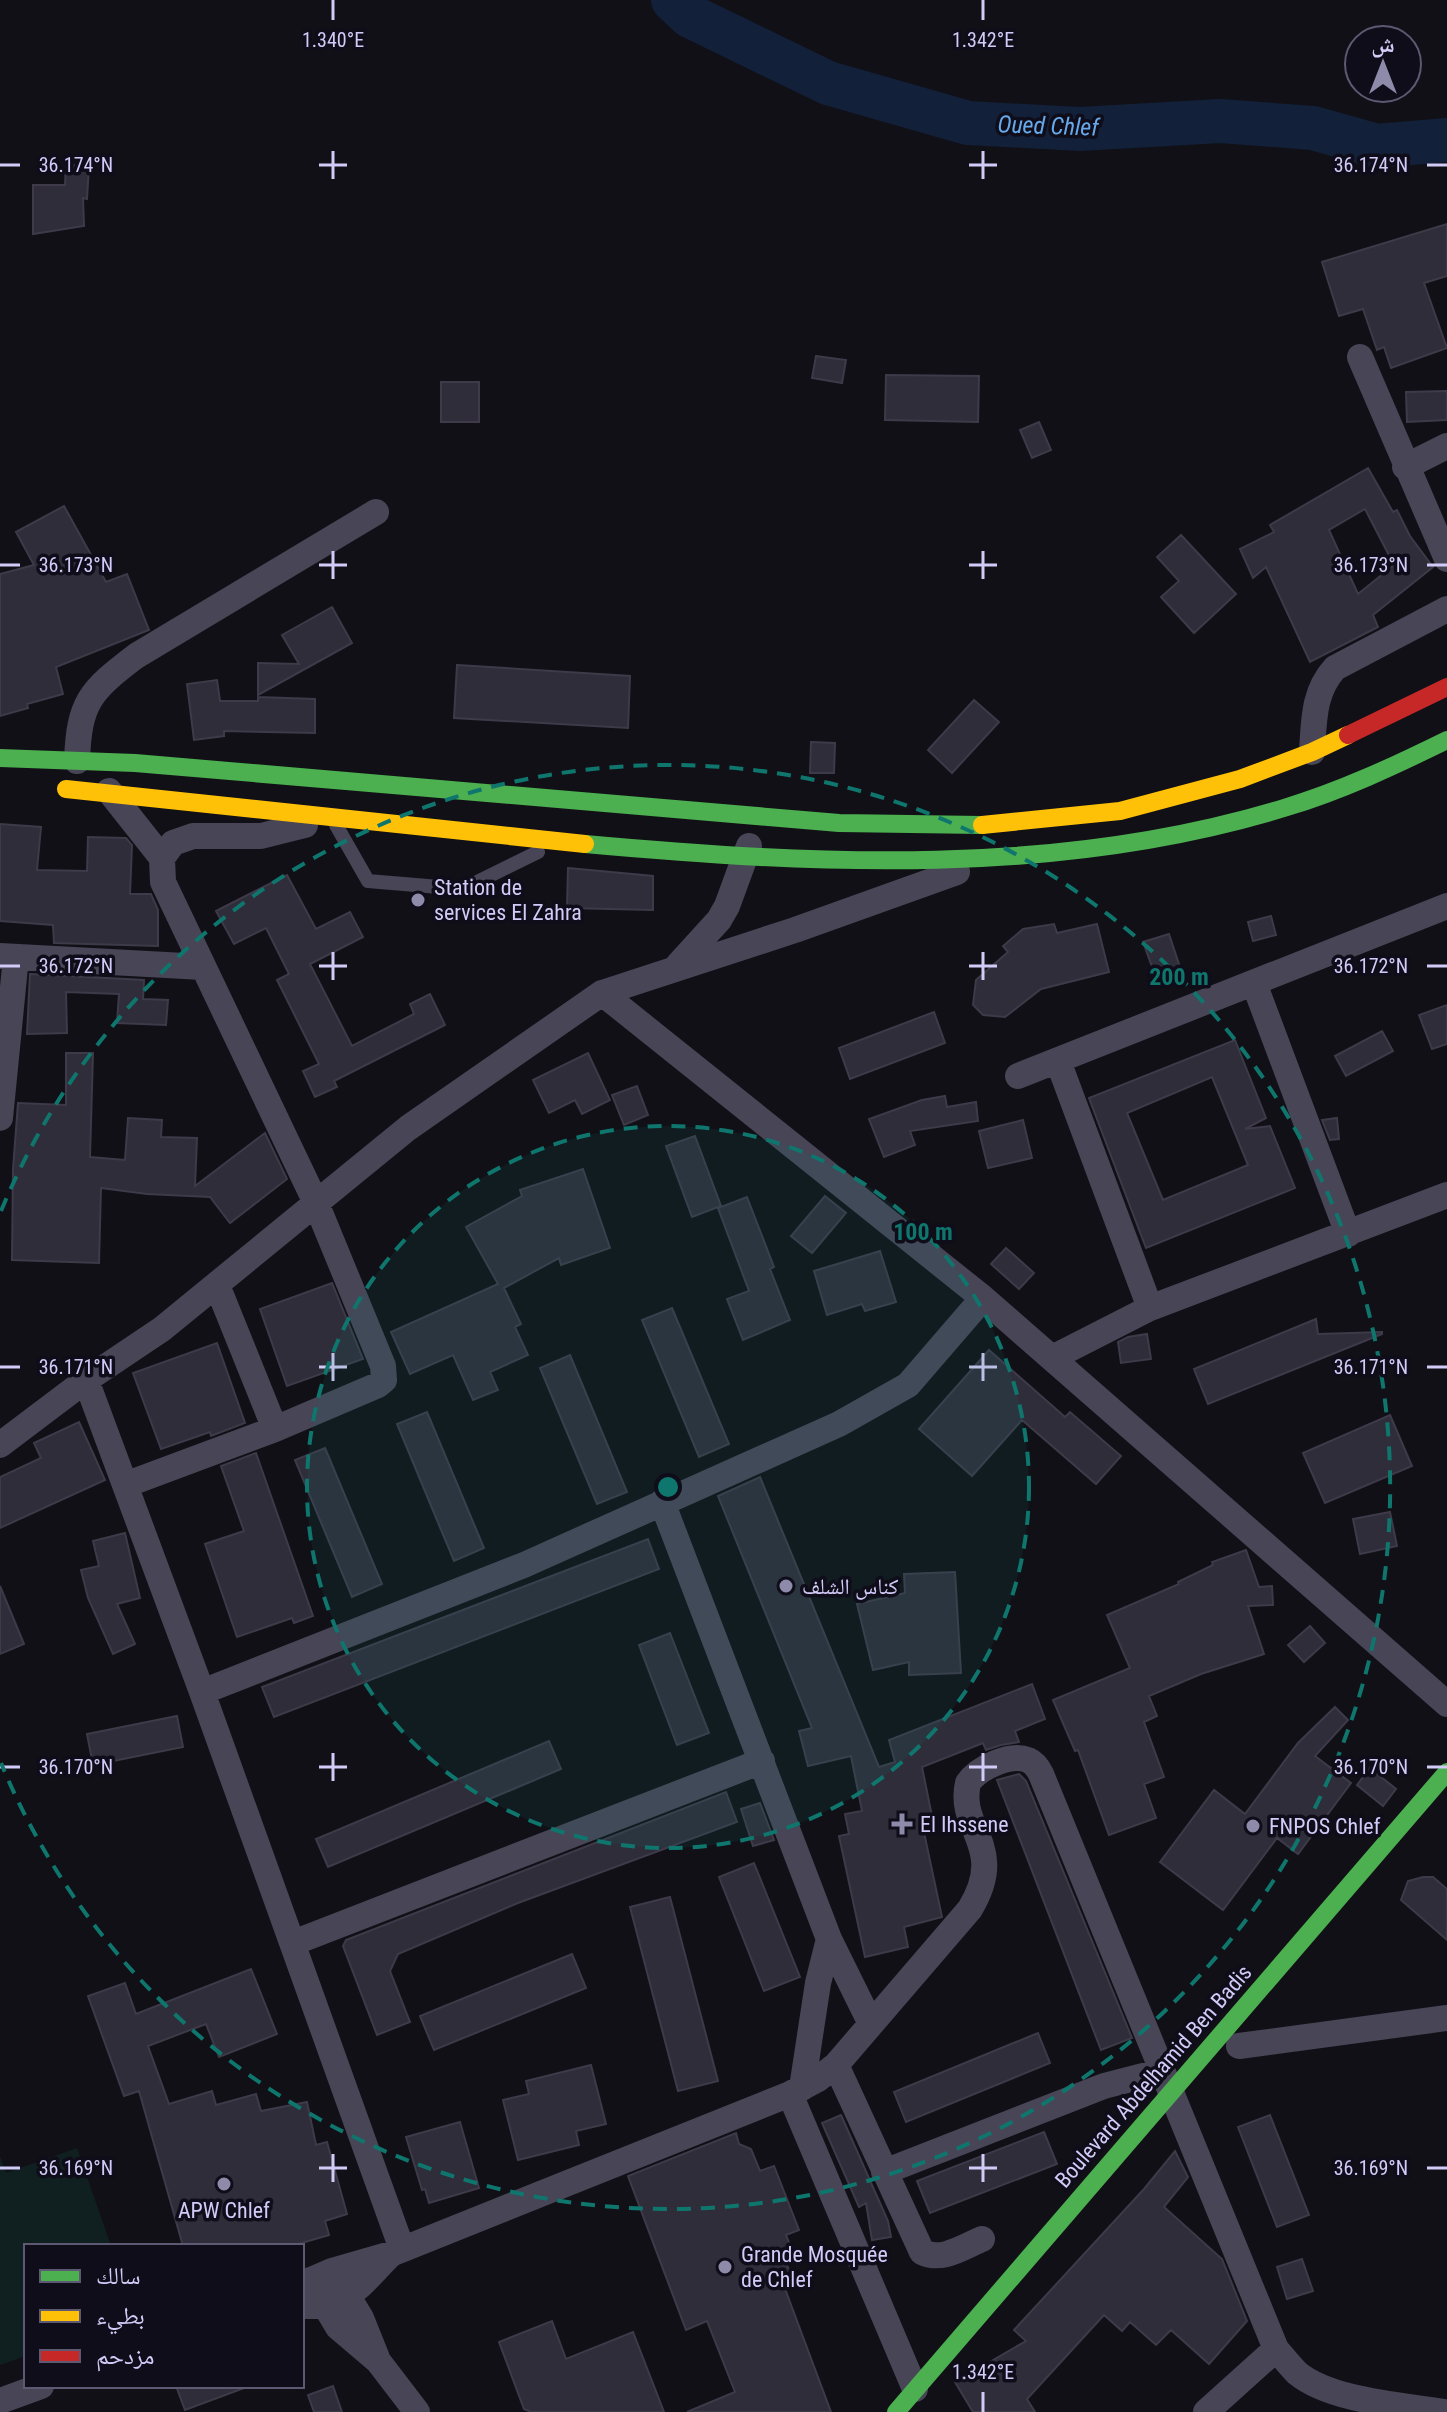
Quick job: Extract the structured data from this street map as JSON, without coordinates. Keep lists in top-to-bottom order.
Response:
{
  "streets": {
    "main road": ["Boulevard Abdelhamid Ben Badis"]
  },
  "water": ["Oued Chlef"],
  "places": {
    "other": [
      "Station de services El Zahra",
      "كناس الشلف",
      "FNPOS Chlef",
      "APW Chlef",
      "Grande Mosquée de Chlef"
    ],
    "health": ["El Ihssene"]
  },
  "legend": ["سالك", "بطيء", "مزدحم"],
  "north": "top",
  "coordinates": [
    "1.340°E",
    "1.342°E",
    "36.174°N",
    "36.173°N",
    "36.172°N",
    "36.171°N",
    "36.170°N",
    "36.169°N"
  ],
  "rings": ["200 m", "100 m"]
}
